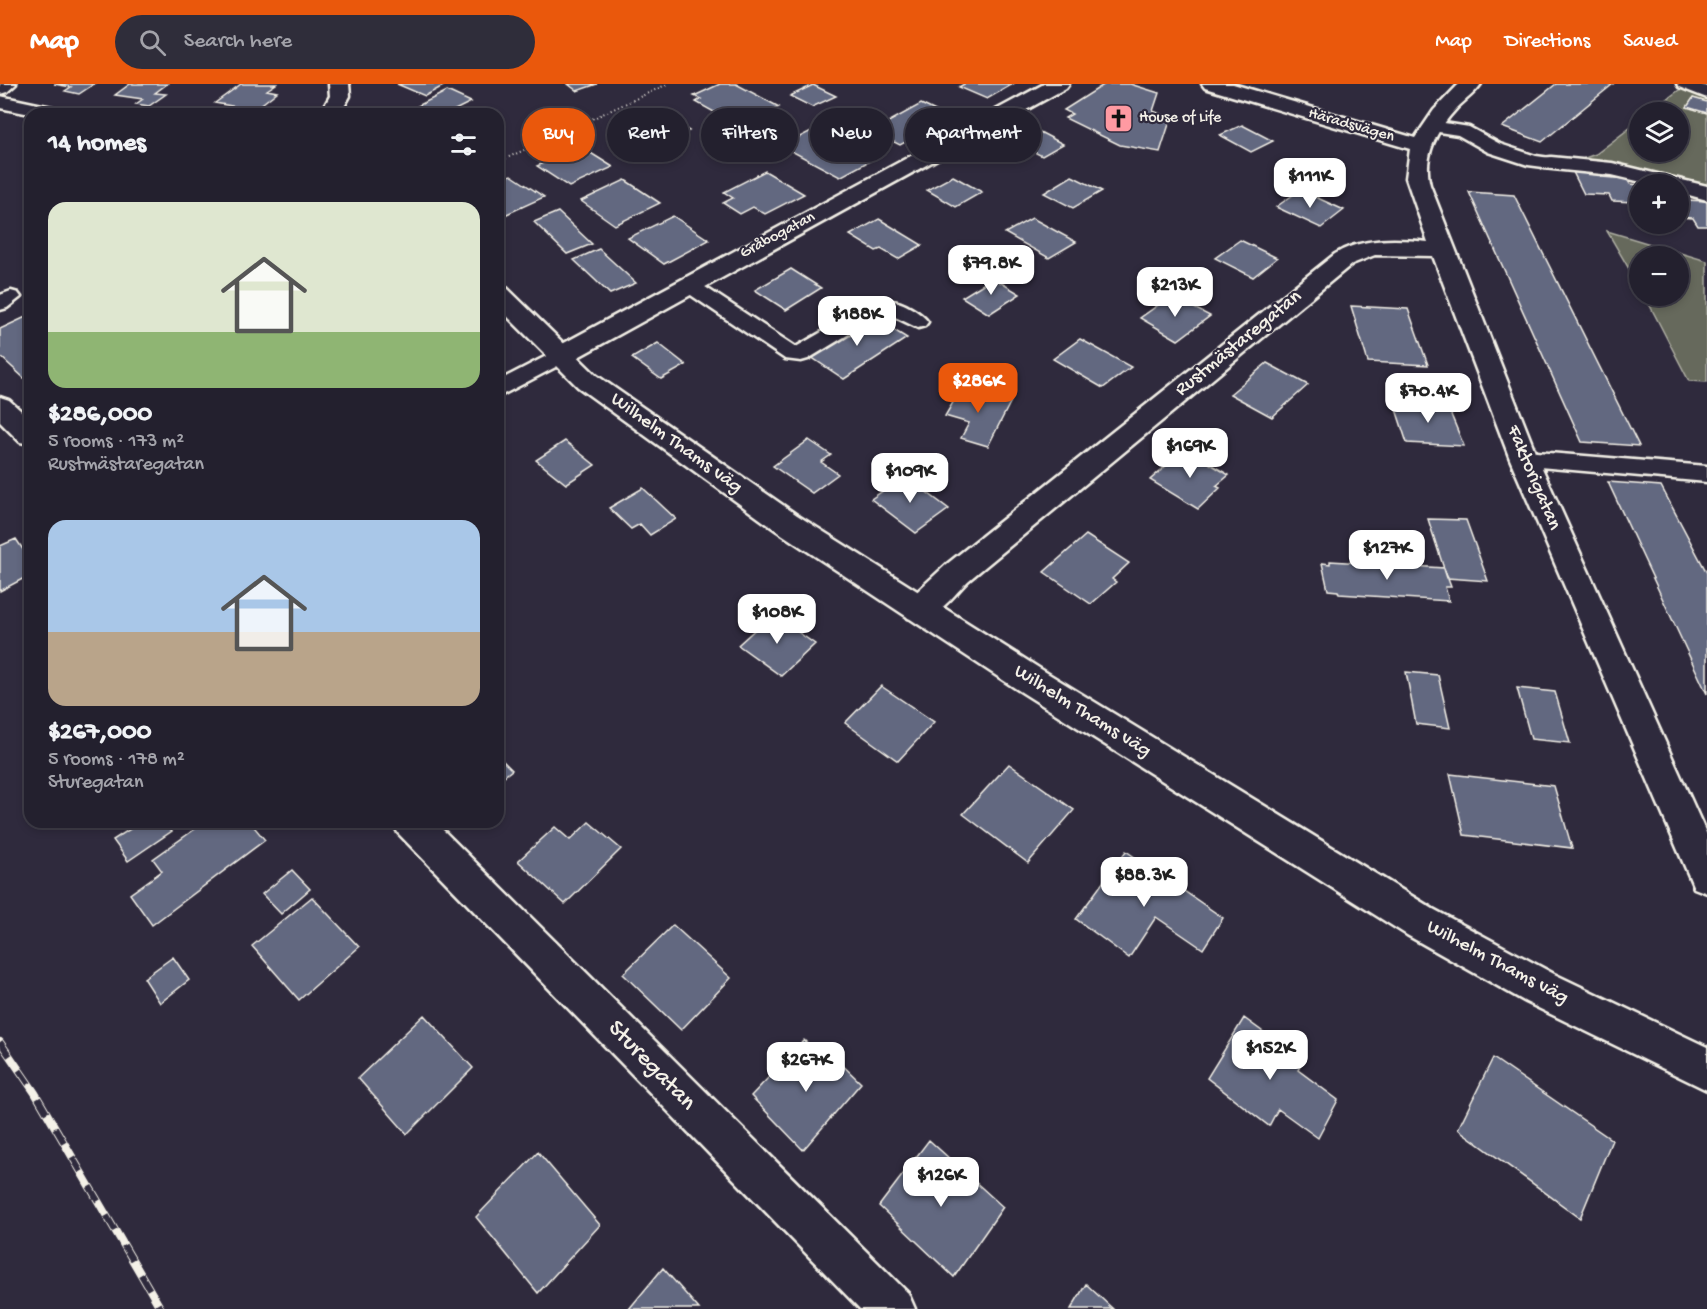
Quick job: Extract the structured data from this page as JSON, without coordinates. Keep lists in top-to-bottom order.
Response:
{
  "streets": {
    "street": [
      "Häradsvägen",
      "Gråbogatan",
      "Rustmästaregatan",
      "Wilhelm Thams väg",
      "Faktorigatan",
      "Sturegatan"
    ]
  },
  "crossings": [
    ["Häradsvägen", "Faktorigatan"],
    ["Gråbogatan", "Wilhelm Thams väg"],
    ["Rustmästaregatan", "Wilhelm Thams väg"],
    ["Rustmästaregatan", "Faktorigatan"]
  ],
  "places": {
    "church": ["House of Life"]
  },
  "page": {
    "header": "Map",
    "search": "Search here",
    "nav": ["Map", "Directions", "Saved"],
    "map_buttons": ["+", "−"],
    "chip": [
      "Buy",
      "Rent",
      "Filters",
      "New",
      "Apartment"
    ],
    "heading": "14 homes",
    "price": [
      "$111K",
      "$79.8K",
      "$213K",
      "$188K",
      "$286K",
      "$70.4K",
      "$169K",
      "$109K",
      "$127K",
      "$108K",
      "$88.3K",
      "$152K",
      "$267K",
      "$126K"
    ],
    "list": [
      {
        "name": "$286,000",
        "note": "5 rooms · 173 m² · Rustmästaregatan"
      },
      {
        "name": "$267,000",
        "note": "5 rooms · 178 m² · Sturegatan"
      }
    ]
  }
}
